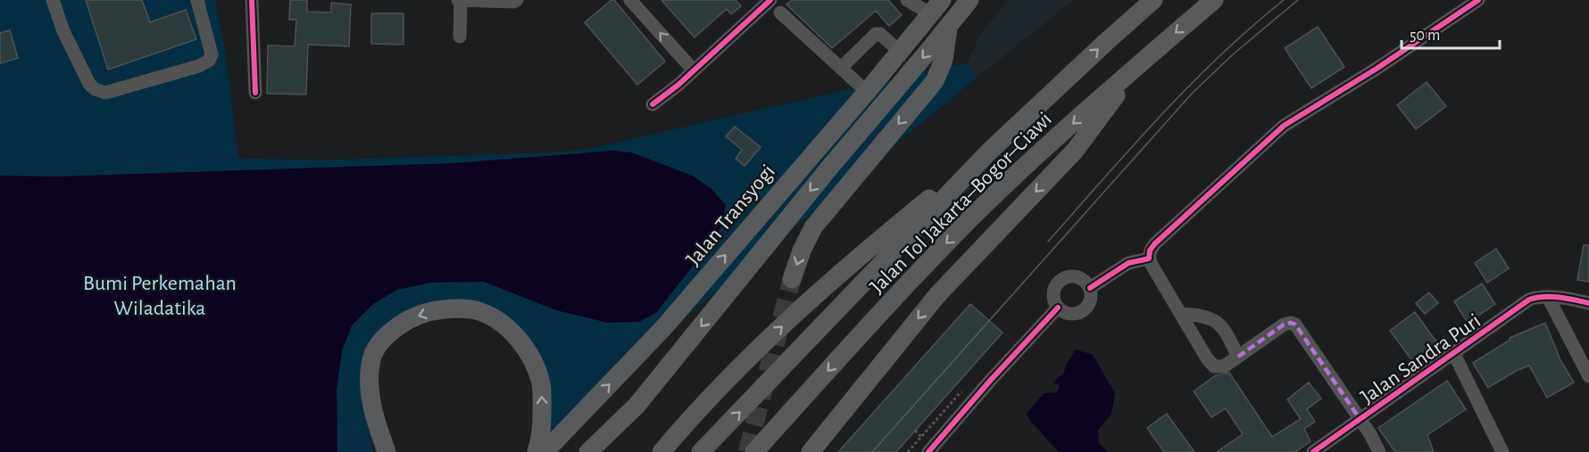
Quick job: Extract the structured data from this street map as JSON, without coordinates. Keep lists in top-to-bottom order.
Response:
{
  "streets": {
    "highway": ["Jalan Tol Jakarta–Bogor–Ciawi", "Jalan Transyogi"],
    "street": ["Jalan Sandra Puri"]
  },
  "parks": ["Bumi Perkemahan Wiladatika"],
  "scale_bar": "50 m"
}
